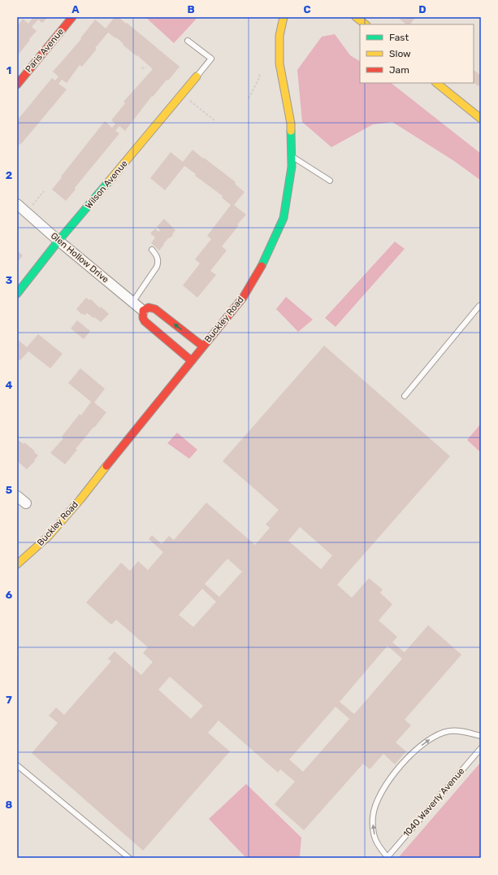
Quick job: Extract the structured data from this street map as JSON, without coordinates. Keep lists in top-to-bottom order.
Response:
{
  "streets": {
    "street": [
      "Paris Avenue",
      "Wilson Avenue",
      "Glen Hollow Drive",
      "Buckley Road"
    ],
    "lane": ["1040 Waverly Avenue"]
  },
  "crossings": [
    ["Wilson Avenue", "Glen Hollow Drive"]
  ],
  "legend": ["Fast", "Slow", "Jam"],
  "grid": {
    "columns": [
      "A",
      "B",
      "C",
      "D"
    ],
    "rows": [
      "1",
      "2",
      "3",
      "4",
      "5",
      "6",
      "7",
      "8"
    ]
  }
}
